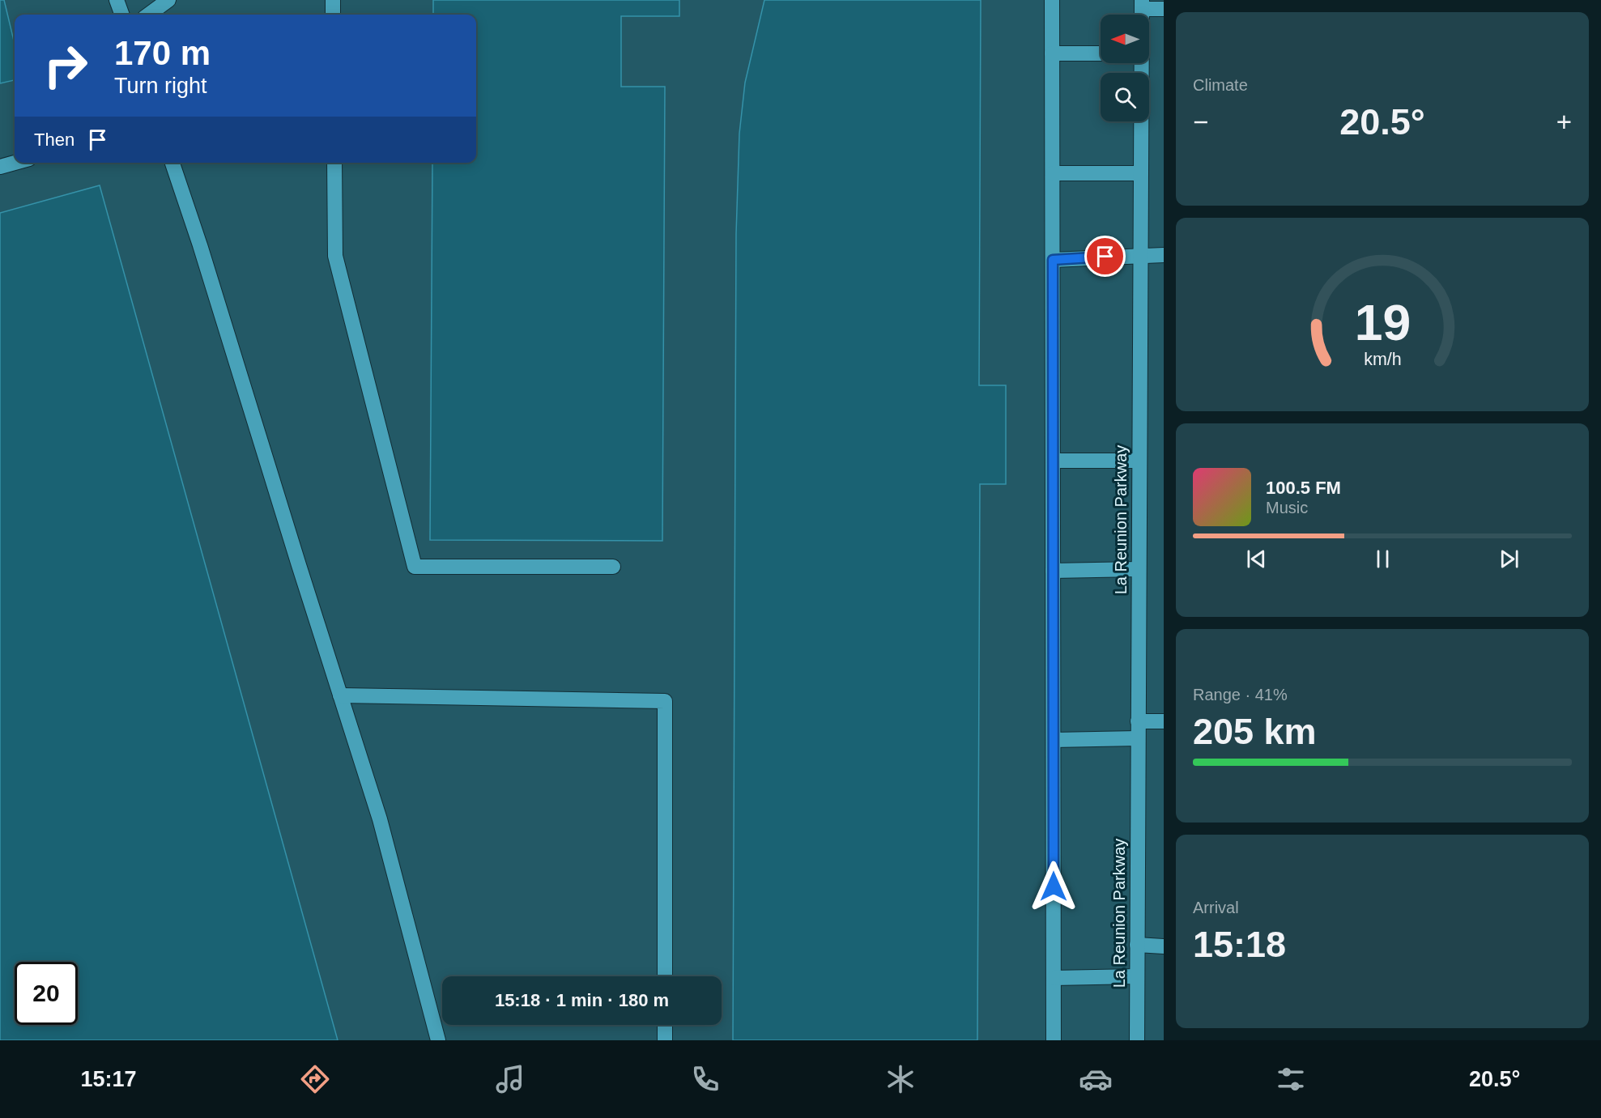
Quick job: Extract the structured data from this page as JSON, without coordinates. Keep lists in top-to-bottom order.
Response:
{
  "streets": {
    "street": ["La Reunion Parkway"]
  },
  "north": "left",
  "page": {
    "tile": [
      "Climate",
      ["Range · 41%", "205 km"],
      ["Arrival", "15:18"]
    ],
    "turn": ["170 m", "Turn right"],
    "heat": ["−", "20.5°", "+"],
    "then": "Then",
    "song": ["100.5 FM", "Music"],
    "limit": "20",
    "trip": "15:18 · 1 min · 180 m",
    "tabs": ["15:17", "20.5°"],
    "gauge": ["19", "km/h"]
  }
}
